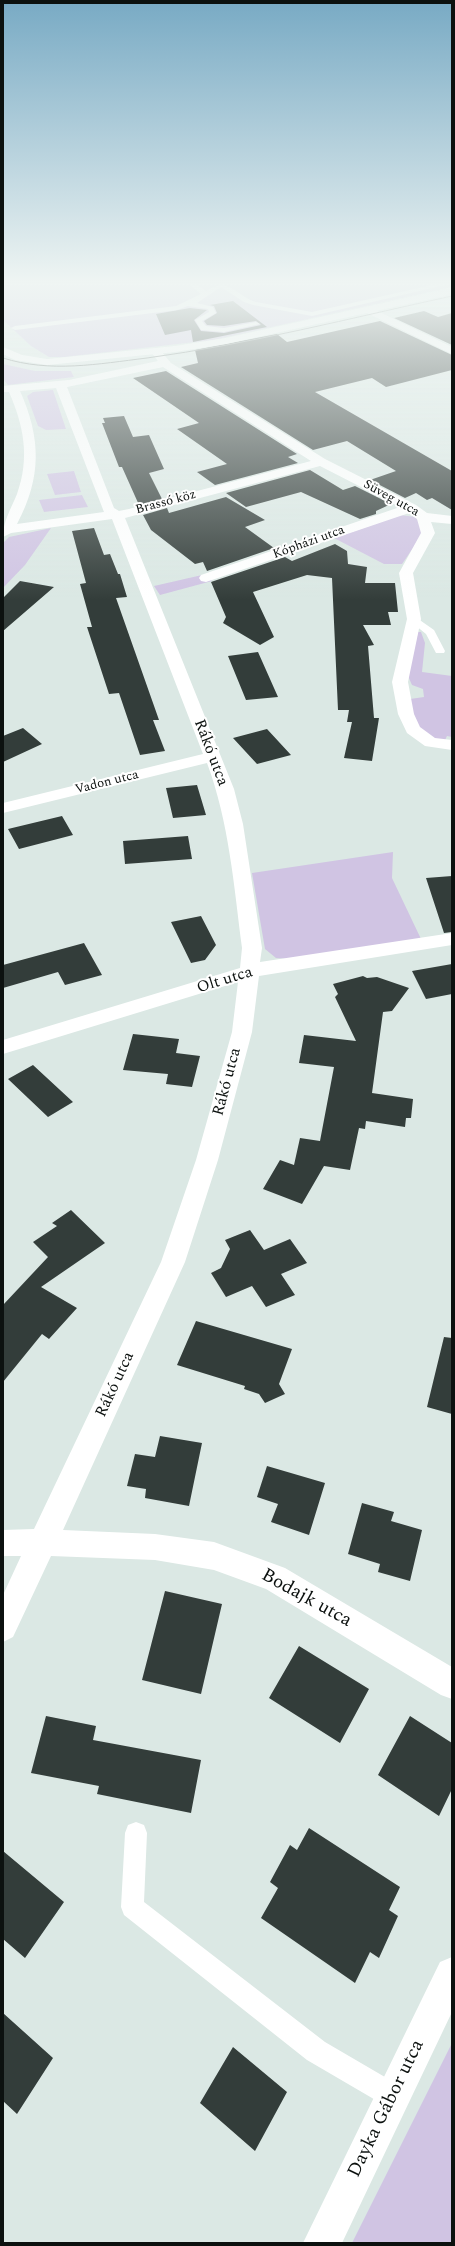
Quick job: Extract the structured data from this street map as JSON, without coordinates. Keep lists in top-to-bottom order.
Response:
{
  "streets": {
    "street": [
      "Süveg utca",
      "Brassó köz",
      "Kópházi utca",
      "Rákó utca",
      "Vadon utca",
      "Olt utca",
      "Bodajk utca",
      "Dayka Gábor utca"
    ]
  },
  "crossings": [
    ["Süveg utca", "Brassó köz"],
    ["Süveg utca", "Kópházi utca"],
    ["Brassó köz", "Rákó utca"],
    ["Rákó utca", "Vadon utca"],
    ["Rákó utca", "Olt utca"],
    ["Rákó utca", "Bodajk utca"]
  ]
}
